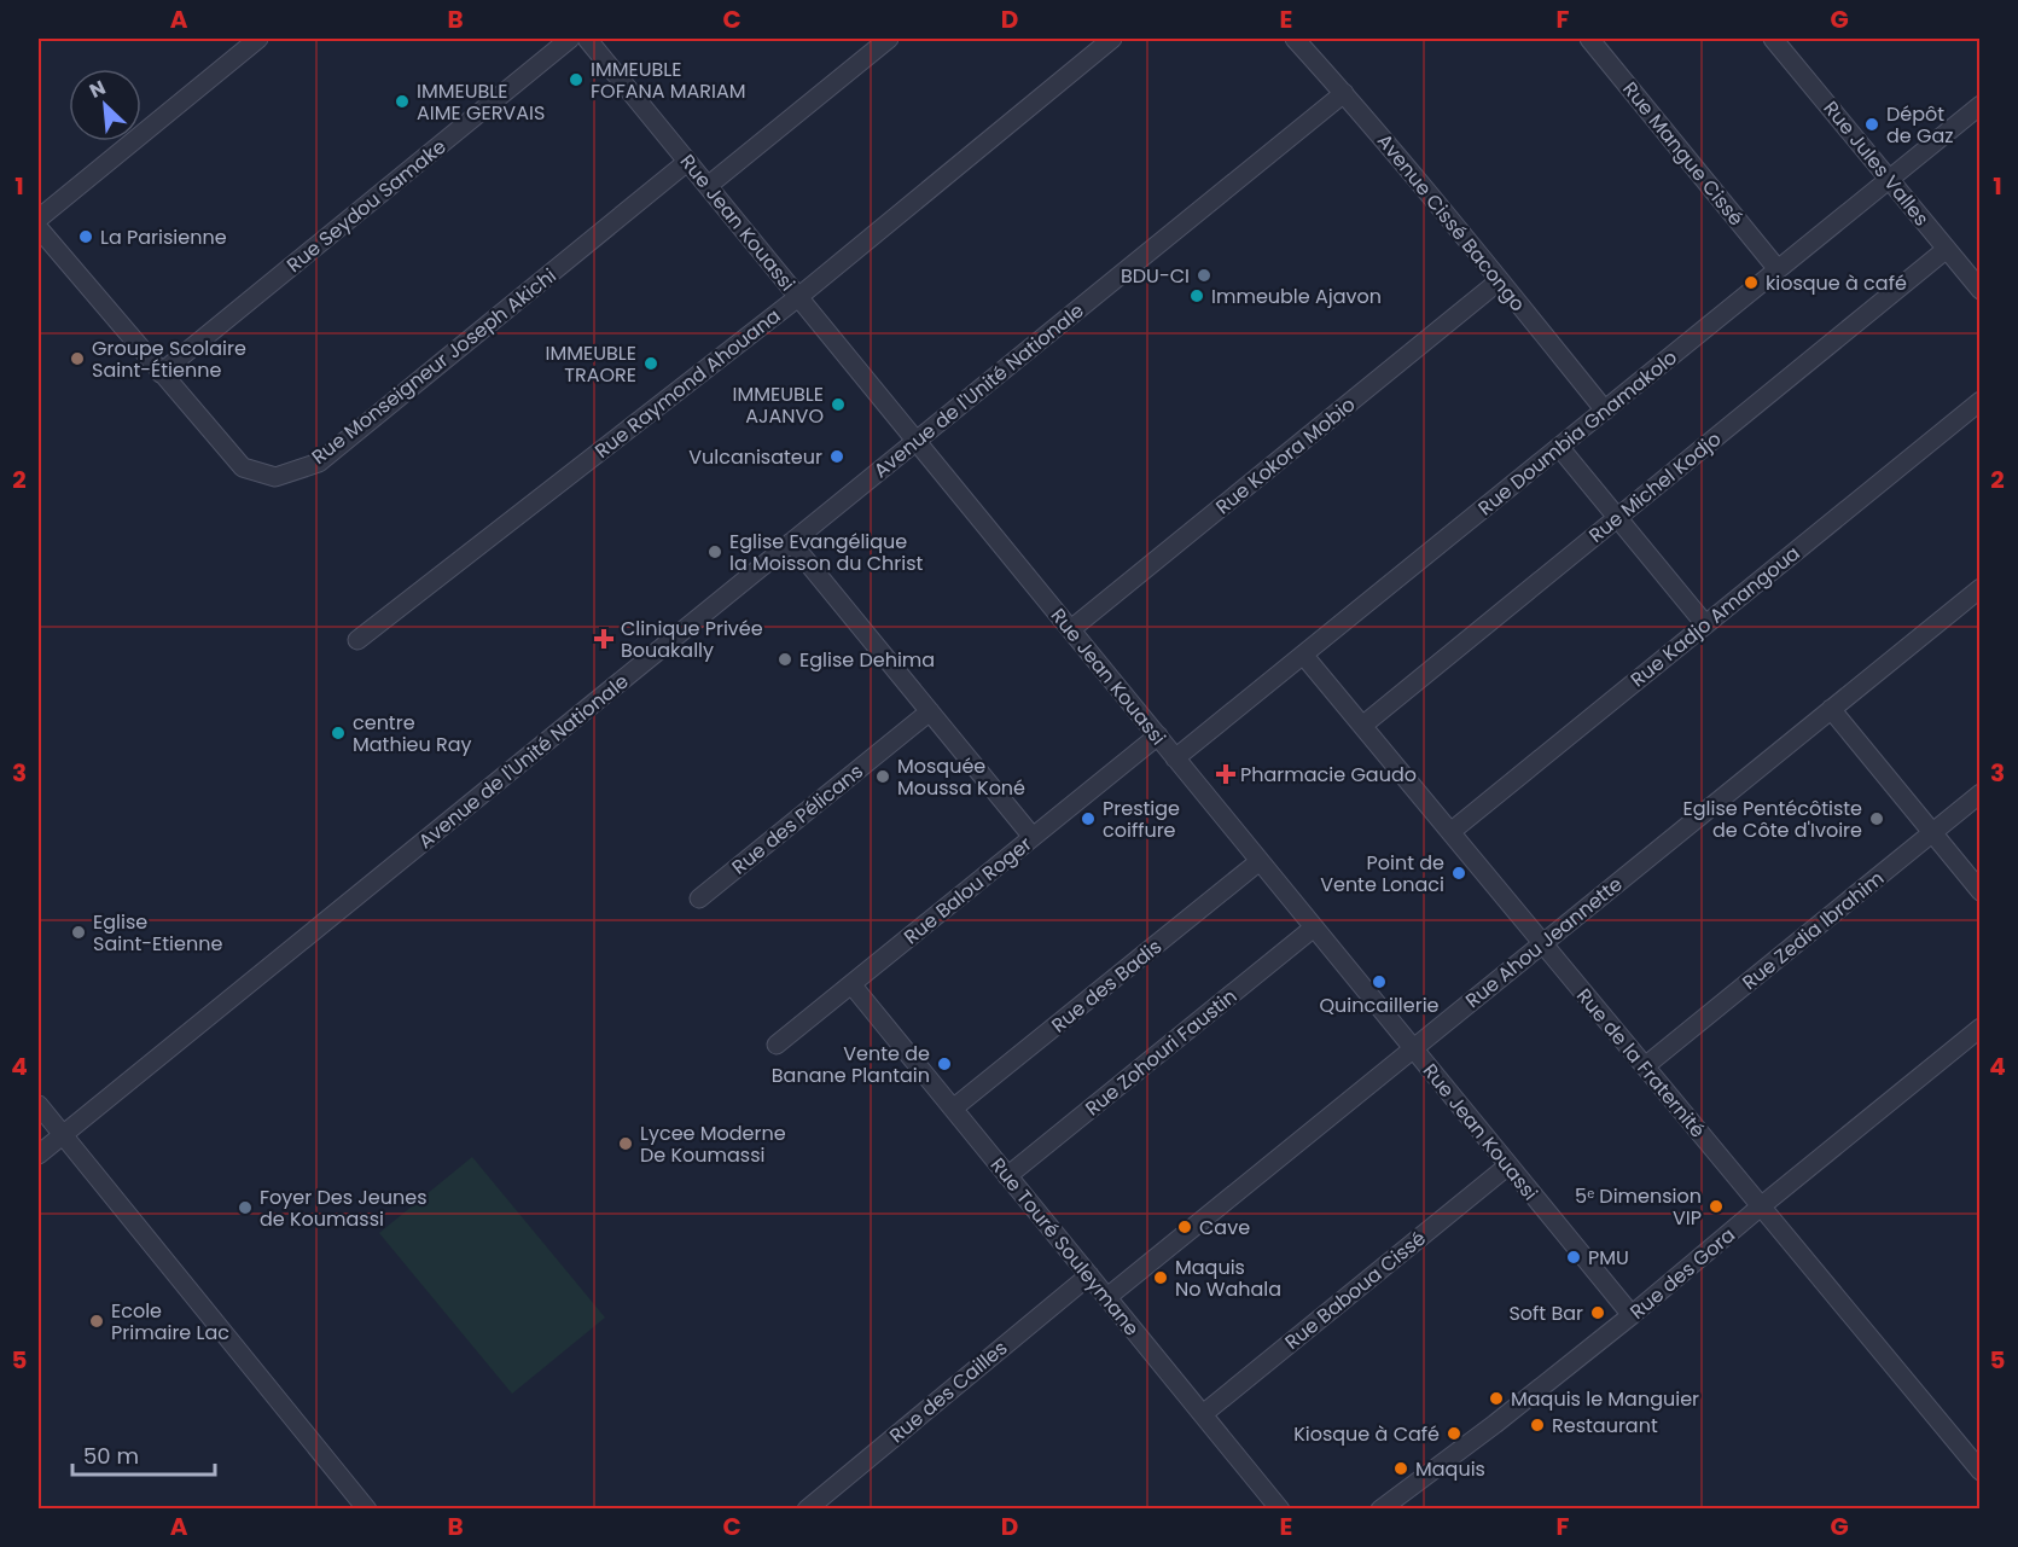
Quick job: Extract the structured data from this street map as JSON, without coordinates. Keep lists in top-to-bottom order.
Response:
{
  "streets": {
    "street": [
      "Rue Mangue Cissé",
      "Rue Jules Valles",
      "Rue Seydou Samake",
      "Rue Jean Kouassi",
      "Avenue Cissé Bacongo",
      "Rue Monseigneur Joseph Akichi",
      "Rue Raymond Ahouana",
      "Avenue de l'Unité Nationale",
      "Rue Doumbia Gnamakolo",
      "Rue Kokora Mobio",
      "Rue Michel Kodjo",
      "Rue Kadjo Amangoua",
      "Rue des Pélicans",
      "Rue Balou Roger",
      "Rue Zedia Ibrahim",
      "Rue Ahou Jeannette",
      "Rue des Badis",
      "Rue Zohouri Faustin",
      "Rue de la Fraternité",
      "Rue Touré Souleymane",
      "Rue des Gora",
      "Rue Baboua Cissé",
      "Rue des Cailles"
    ]
  },
  "crossings": [
    ["Rue Mangue Cissé", "Rue Doumbia Gnamakolo"],
    ["Rue Jules Valles", "Rue Doumbia Gnamakolo"],
    ["Rue Jules Valles", "Rue Michel Kodjo"],
    ["Rue Seydou Samake", "Rue Monseigneur Joseph Akichi"],
    ["Rue Jean Kouassi", "Rue Monseigneur Joseph Akichi"],
    ["Rue Jean Kouassi", "Rue Raymond Ahouana"],
    ["Rue Jean Kouassi", "Avenue de l'Unité Nationale"],
    ["Rue Jean Kouassi", "Rue Doumbia Gnamakolo"],
    ["Rue Jean Kouassi", "Rue Kokora Mobio"],
    ["Rue Jean Kouassi", "Rue Balou Roger"],
    ["Rue Jean Kouassi", "Rue Ahou Jeannette"],
    ["Rue Jean Kouassi", "Rue des Badis"],
    ["Rue Jean Kouassi", "Rue Zohouri Faustin"],
    ["Rue Jean Kouassi", "Rue des Gora"],
    ["Rue Jean Kouassi", "Rue Baboua Cissé"],
    ["Avenue Cissé Bacongo", "Avenue de l'Unité Nationale"],
    ["Avenue Cissé Bacongo", "Rue Doumbia Gnamakolo"],
    ["Avenue Cissé Bacongo", "Rue Kokora Mobio"],
    ["Rue Doumbia Gnamakolo", "Rue de la Fraternité"],
    ["Rue Michel Kodjo", "Rue de la Fraternité"],
    ["Rue Kadjo Amangoua", "Rue de la Fraternité"],
    ["Rue Balou Roger", "Rue Touré Souleymane"],
    ["Rue Zedia Ibrahim", "Rue de la Fraternité"],
    ["Rue Ahou Jeannette", "Rue de la Fraternité"],
    ["Rue Ahou Jeannette", "Rue Touré Souleymane"],
    ["Rue des Badis", "Rue Touré Souleymane"],
    ["Rue Zohouri Faustin", "Rue Touré Souleymane"],
    ["Rue de la Fraternité", "Rue des Gora"],
    ["Rue Touré Souleymane", "Rue Baboua Cissé"],
    ["Rue Touré Souleymane", "Rue des Cailles"]
  ],
  "places": {
    "other": [
      "IMMEUBLE FOFANA MARIAM",
      "IMMEUBLE AIME GERVAIS",
      "Dépôt de Gaz",
      "La Parisienne",
      "BDU-CI",
      "kiosque à café",
      "Immeuble Ajavon",
      "Groupe Scolaire Saint-Étienne",
      "IMMEUBLE TRAORE",
      "IMMEUBLE AJANVO",
      "Vulcanisateur",
      "Eglise Evangélique la Moisson du Christ",
      "Eglise Dehima",
      "centre Mathieu Ray",
      "Mosquée Moussa Koné",
      "Prestige coiffure",
      "Eglise Pentécôtiste de Côte d'Ivoire",
      "Point de Vente Lonaci",
      "Eglise Saint-Etienne",
      "Quincaillerie",
      "Vente de Banane Plantain",
      "Lycee Moderne De Koumassi",
      "5ᵉ Dimension VIP",
      "Foyer Des Jeunes de Koumassi",
      "Cave",
      "PMU",
      "Maquis No Wahala",
      "Soft Bar",
      "Ecole Primaire Lac",
      "Maquis le Manguier",
      "Restaurant",
      "Kiosque à Café",
      "Maquis"
    ],
    "health": ["Clinique Privée Bouakally", "Pharmacie Gaudo"]
  },
  "scale_bar": "50 m",
  "north": "top left",
  "grid": {
    "columns": [
      "A",
      "B",
      "C",
      "D",
      "E",
      "F",
      "G"
    ],
    "rows": [
      "1",
      "2",
      "3",
      "4",
      "5"
    ]
  }
}
